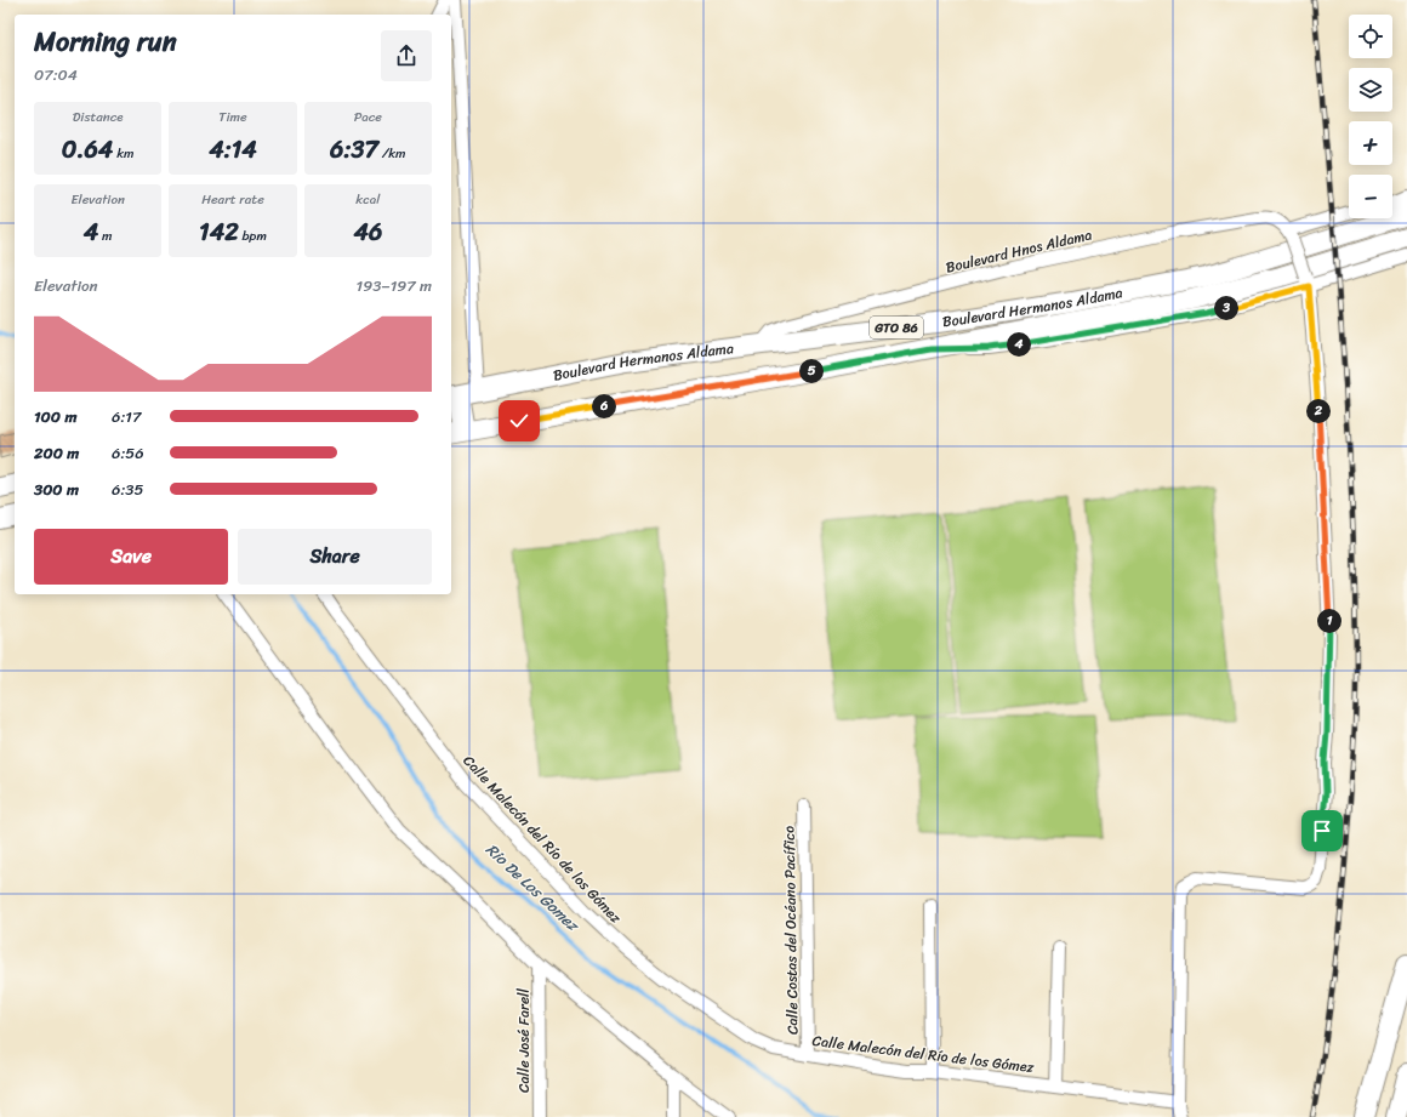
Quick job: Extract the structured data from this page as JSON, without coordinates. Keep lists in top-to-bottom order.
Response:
{
  "streets": {
    "main road": ["Boulevard Hermanos Aldama", "GTO 86"],
    "street": [
      "Boulevard Hnos Aldama",
      "Calle Malecón del Río de los Gómez",
      "Calle Costas del Océano Pacífico",
      "Calle José Farell"
    ]
  },
  "crossings": [
    ["Boulevard Hnos Aldama", "Boulevard Hermanos Aldama"],
    ["Calle Malecón del Río de los Gómez", "Calle Costas del Océano Pacífico"]
  ],
  "water": ["Rio De Los Gomez"],
  "page": {
    "map_buttons": ["+", "−"],
    "heading": ["Morning run", "07:04"],
    "stats": [
      ["Distance", "0.64 km"],
      ["Time", "4:14"],
      ["Pace", "6:37 /km"],
      ["Elevation", "4 m"],
      ["Heart rate", "142 bpm"],
      ["kcal", "46"]
    ],
    "chart": ["Elevation", "193–197 m"],
    "pins": [
      "3",
      "4",
      "5",
      "6",
      "2",
      "1"
    ],
    "list": [
      {
        "name": "100 m",
        "note": "6:17"
      },
      {
        "name": "200 m",
        "note": "6:56"
      },
      {
        "name": "300 m",
        "note": "6:35"
      }
    ],
    "buttons": ["Save", "Share"]
  }
}
